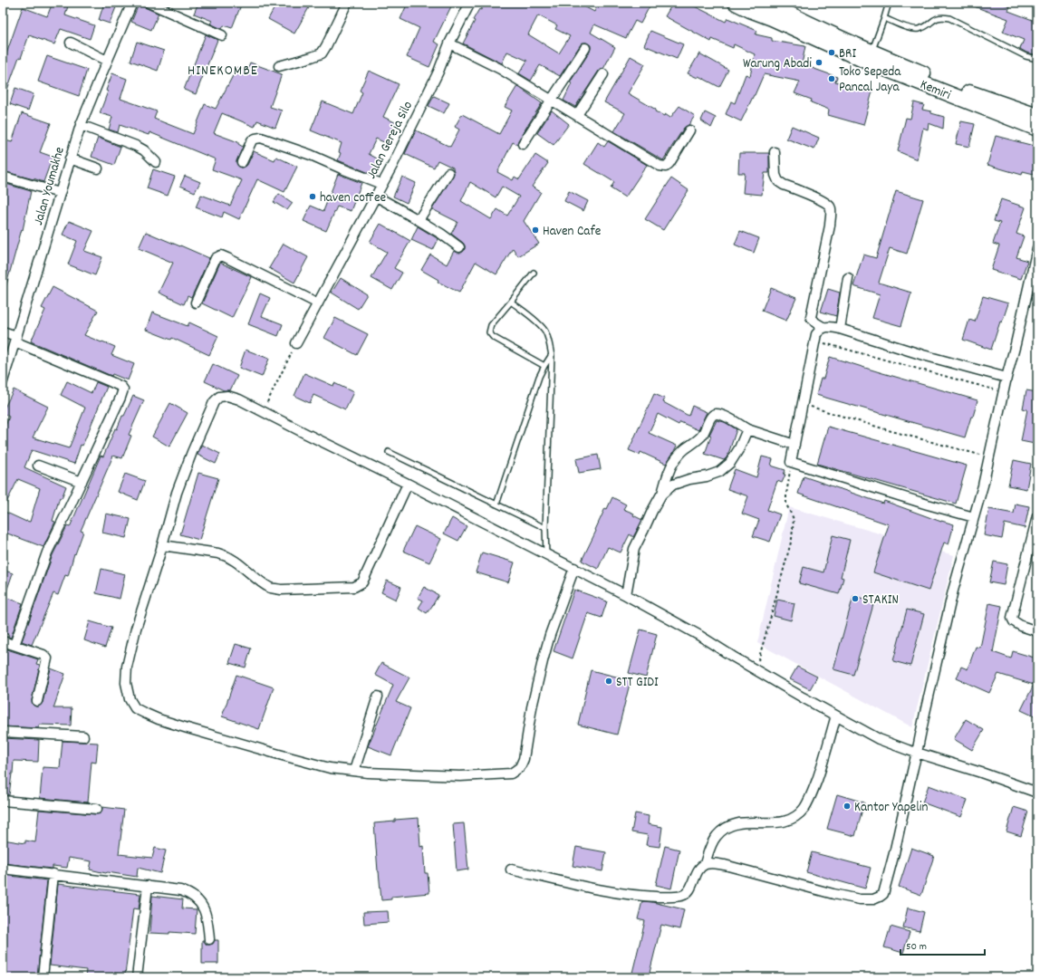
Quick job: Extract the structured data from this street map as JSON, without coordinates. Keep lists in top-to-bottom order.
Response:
{
  "streets": {
    "highway": ["Kemiri"],
    "street": ["Jalan Gereja Silo", "Jalan Youmakhe"]
  },
  "districts": ["HINEKOMBE"],
  "places": [
    "BRI",
    "Warung Abadi",
    "Toko Sepeda Pancal Jaya",
    "haven coffee",
    "Haven Cafe",
    "STAKIN",
    "STT GIDI",
    "Kantor Yapelin"
  ],
  "scale_bar": "50 m"
}
